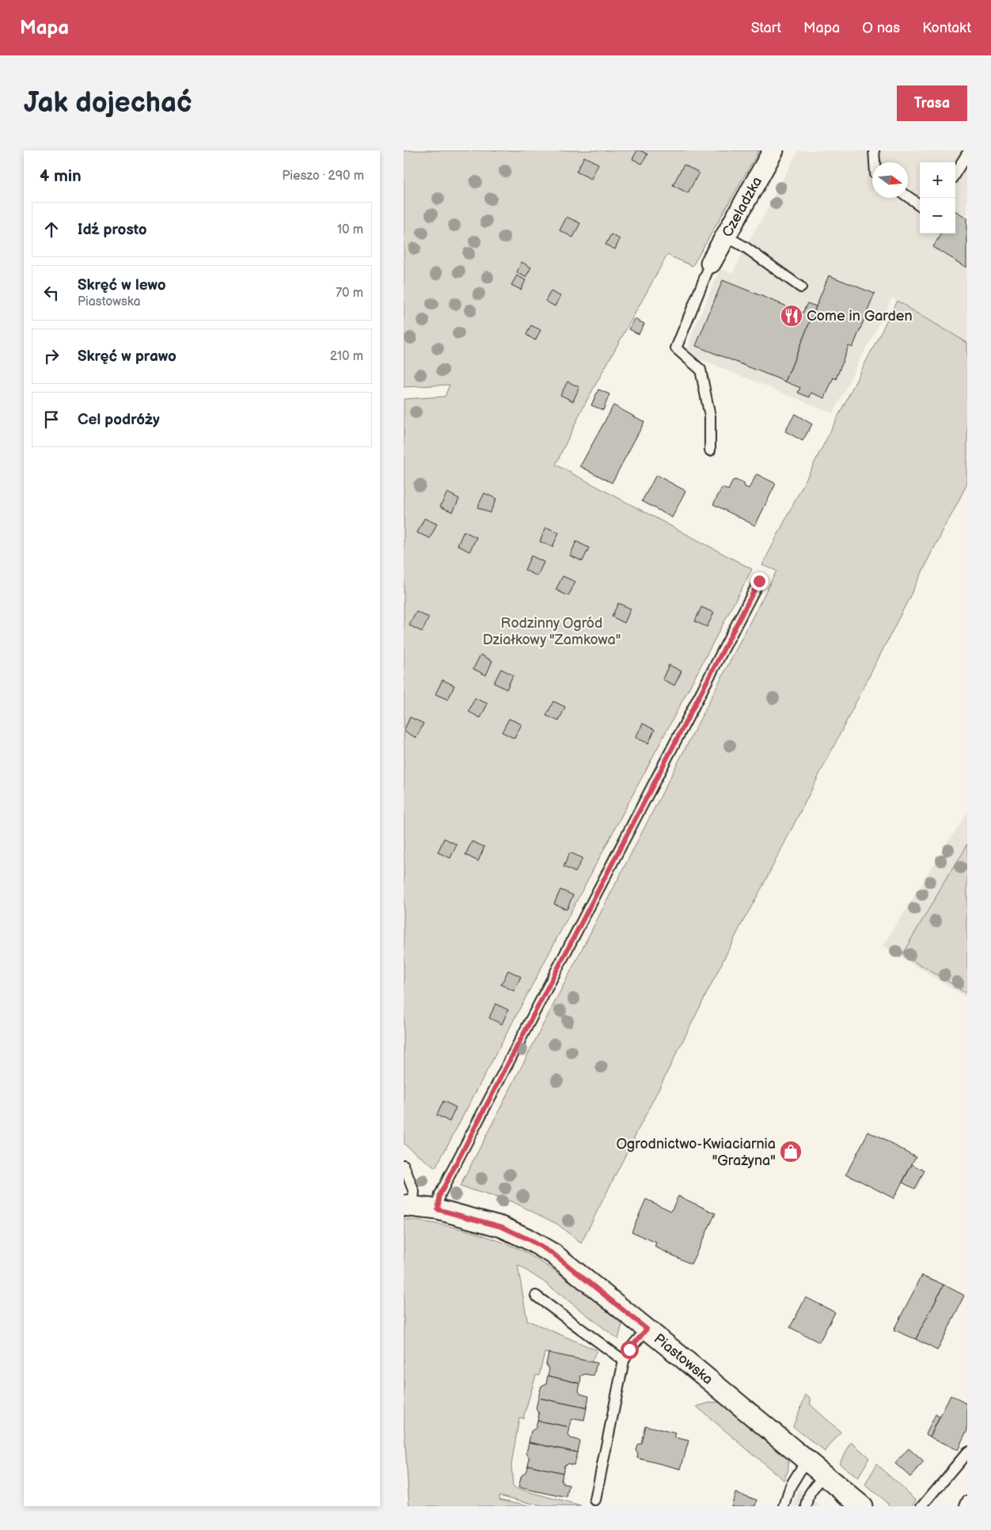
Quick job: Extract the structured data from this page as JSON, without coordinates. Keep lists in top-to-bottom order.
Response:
{
  "streets": {
    "street": ["Czeladzka", "Piastowska"]
  },
  "parks": ["Rodzinny Ogród Działkowy \"Zamkowa\""],
  "places": {
    "restaurant": ["Come in Garden"],
    "shop": ["Ogrodnictwo-Kwiaciarnia \"Grażyna\""]
  },
  "north": "right",
  "page": {
    "header": "Mapa",
    "nav": [
      "Start",
      "Mapa",
      "O nas",
      "Kontakt"
    ],
    "buttons": "Trasa",
    "title": "Jak dojechać",
    "heading": ["4 min", "Pieszo · 290 m"],
    "map_buttons": ["+", "−"],
    "list": [
      ["Idź prosto", "10 m"],
      ["Skręć w lewo", "Piastowska", "70 m"],
      ["Skręć w prawo", "210 m"],
      "Cel podróży"
    ]
  }
}
